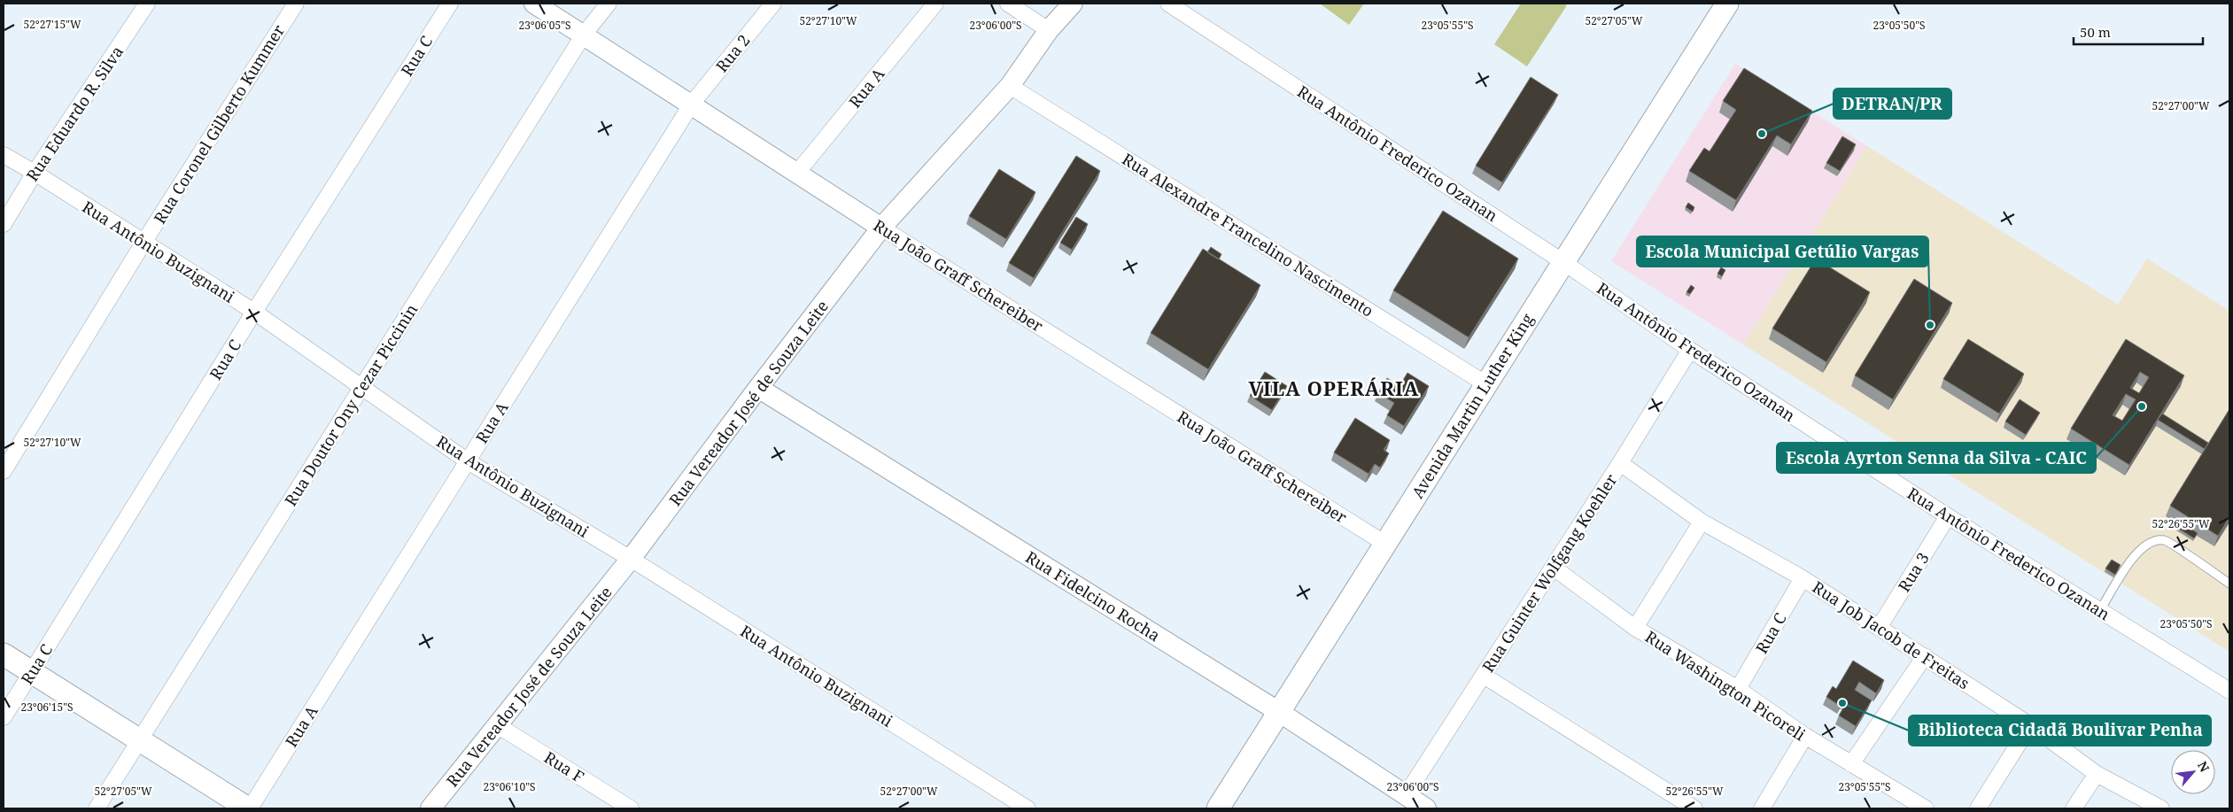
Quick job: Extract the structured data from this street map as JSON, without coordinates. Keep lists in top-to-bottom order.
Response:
{
  "streets": {
    "main road": ["Avenida Martin Luther King"],
    "street": [
      "Rua 2",
      "Rua C",
      "Rua A",
      "Rua Eduardo R. Silva",
      "Rua Coronel Gilberto Kummer",
      "Rua Antônio Frederico Ozanan",
      "Rua Alexandre Francelino Nascimento",
      "Rua Antônio Buzignani",
      "Rua João Graff Schereiber",
      "Rua Vereador José de Souza Leite",
      "Rua Doutor Ony Cezar Piccinin",
      "Rua 3",
      "Rua Guinter Wolfgang Koehler",
      "Rua Fidelcino Rocha",
      "Rua Job Jacob de Freitas",
      "Rua Washington Picoreli",
      "Rua F"
    ]
  },
  "crossings": [
    ["Rua 2", "Rua A"],
    ["Rua 2", "Rua João Graff Schereiber"],
    ["Rua C", "Rua Antônio Buzignani"],
    ["Rua C", "Rua Job Jacob de Freitas"],
    ["Rua C", "Rua Washington Picoreli"],
    ["Rua A", "Rua Antônio Buzignani"],
    ["Rua A", "Rua João Graff Schereiber"],
    ["Rua Eduardo R. Silva", "Rua Antônio Buzignani"],
    ["Rua Coronel Gilberto Kummer", "Rua Antônio Buzignani"],
    ["Rua Antônio Frederico Ozanan", "Avenida Martin Luther King"],
    ["Rua Antônio Frederico Ozanan", "Rua 3"],
    ["Rua Antônio Frederico Ozanan", "Rua Guinter Wolfgang Koehler"],
    ["Rua Alexandre Francelino Nascimento", "Rua Vereador José de Souza Leite"],
    ["Rua Alexandre Francelino Nascimento", "Avenida Martin Luther King"],
    ["Rua Antônio Buzignani", "Rua Vereador José de Souza Leite"],
    ["Rua Antônio Buzignani", "Rua Doutor Ony Cezar Piccinin"],
    ["Rua João Graff Schereiber", "Rua Vereador José de Souza Leite"],
    ["Rua João Graff Schereiber", "Rua Doutor Ony Cezar Piccinin"],
    ["Rua João Graff Schereiber", "Avenida Martin Luther King"],
    ["Rua Vereador José de Souza Leite", "Rua Fidelcino Rocha"],
    ["Rua Vereador José de Souza Leite", "Rua F"],
    ["Avenida Martin Luther King", "Rua Fidelcino Rocha"],
    ["Rua 3", "Rua Job Jacob de Freitas"],
    ["Rua Guinter Wolfgang Koehler", "Rua Fidelcino Rocha"],
    ["Rua Guinter Wolfgang Koehler", "Rua Job Jacob de Freitas"],
    ["Rua Guinter Wolfgang Koehler", "Rua Washington Picoreli"]
  ],
  "districts": ["VILA OPERÁRIA"],
  "places": [
    "DETRAN/PR",
    "Escola Municipal Getúlio Vargas",
    "Escola Ayrton Senna da Silva - CAIC",
    "Biblioteca Cidadã Boulivar Penha"
  ],
  "scale_bar": "50 m",
  "north": "top right",
  "coordinates": [
    "52°27'10\"W",
    "52°27'05\"W",
    "52°27'15\"W",
    "23°06'05\"S",
    "23°06'00\"S",
    "23°05'55\"S",
    "23°05'50\"S",
    "52°27'00\"W",
    "52°26'55\"W",
    "23°06'15\"S",
    "23°06'10\"S"
  ]
}
